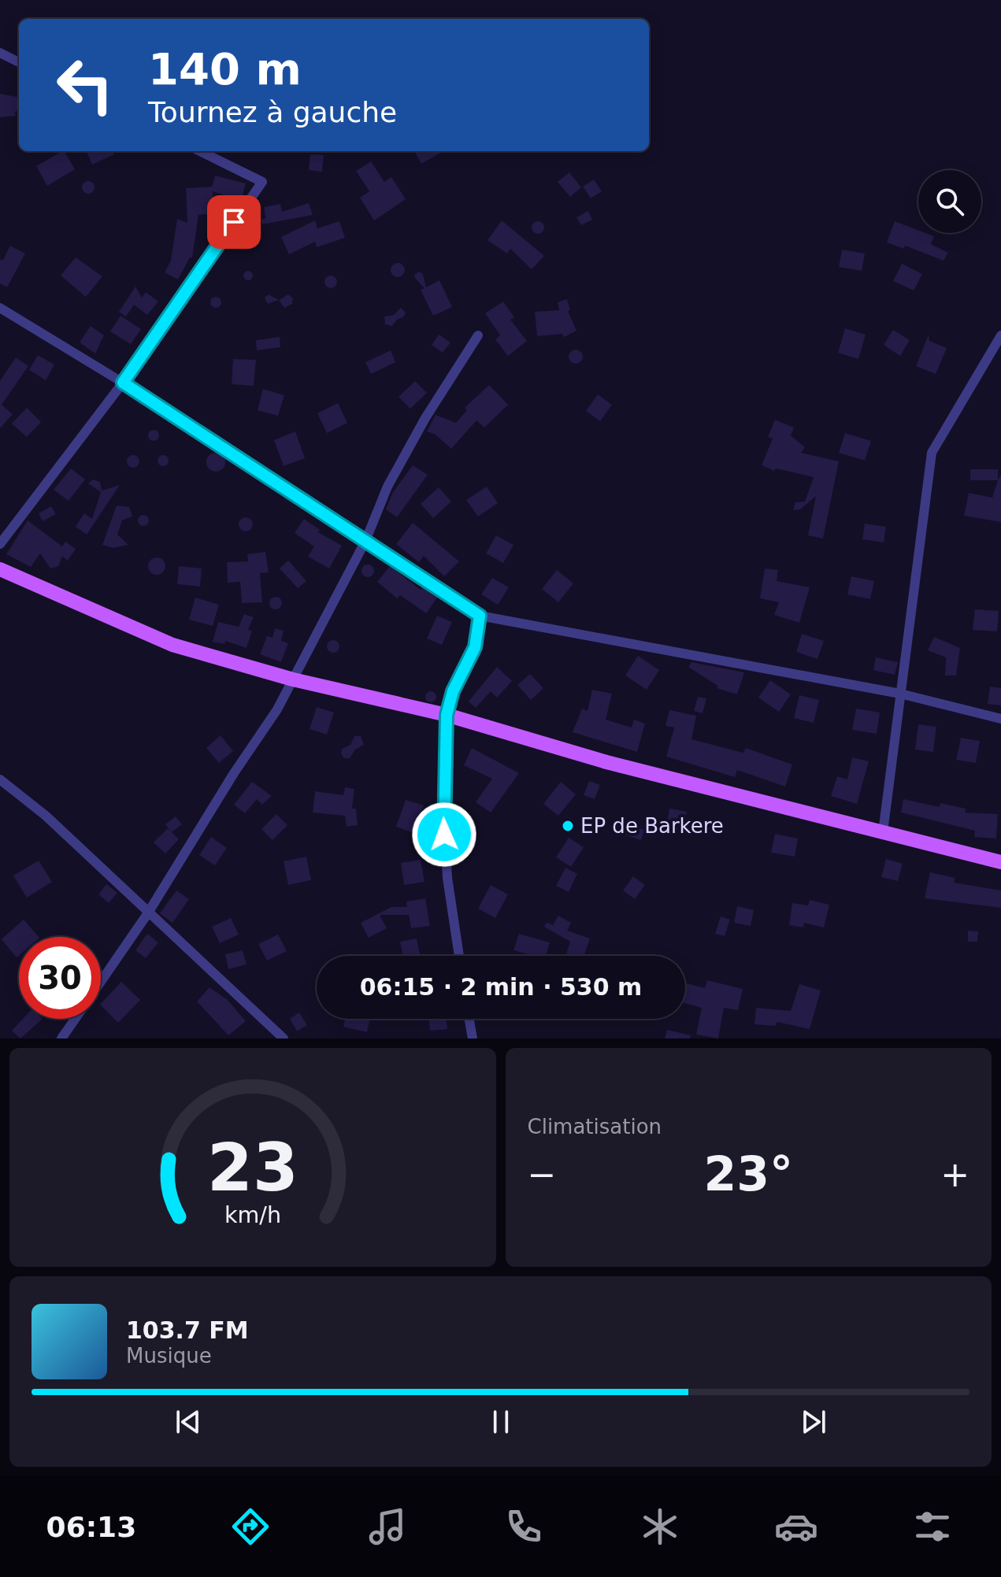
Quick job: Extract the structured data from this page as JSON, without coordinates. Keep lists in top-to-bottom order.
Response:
{
  "places": ["EP de Barkere"],
  "page": {
    "turn": ["140 m", "Tournez à gauche"],
    "limit": "30",
    "trip": "06:15 · 2 min · 530 m",
    "tile": "Climatisation",
    "heat": ["−", "23°", "+"],
    "song": ["103.7 FM", "Musique"],
    "tabs": "06:13",
    "gauge": ["23", "km/h"]
  }
}
